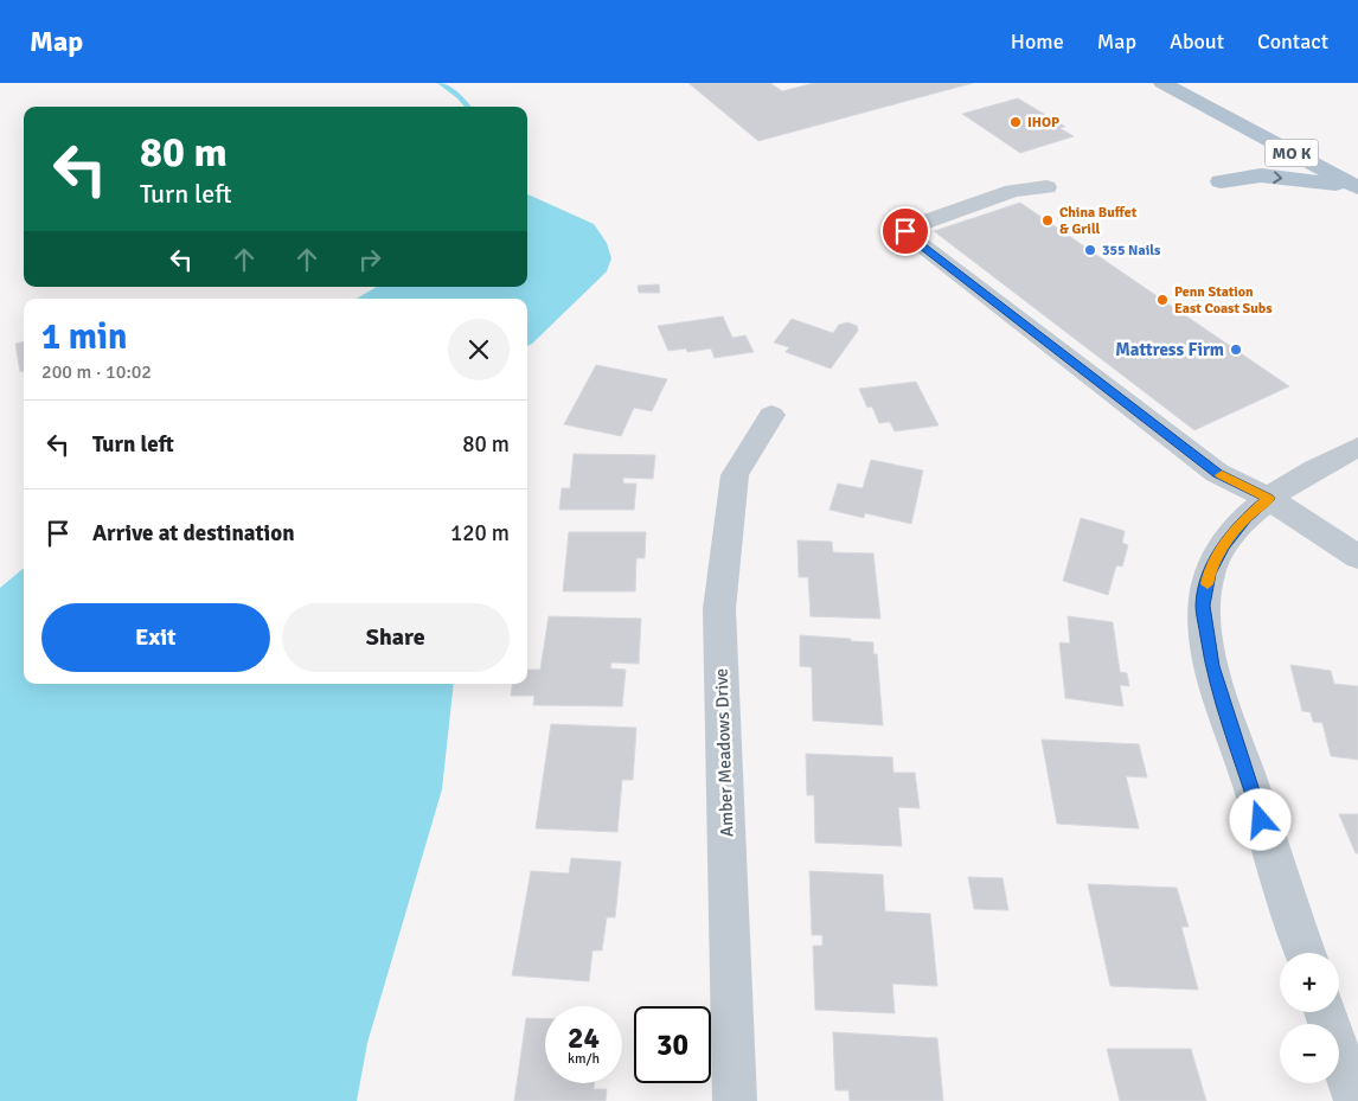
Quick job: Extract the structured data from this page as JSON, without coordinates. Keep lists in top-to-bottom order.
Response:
{
  "streets": {
    "main road": ["MO K"],
    "street": ["Amber Meadows Drive"]
  },
  "places": [
    "IHOP",
    "China Buffet & Grill",
    "355 Nails",
    "Penn Station East Coast Subs",
    "Mattress Firm"
  ],
  "page": {
    "header": "Map",
    "nav": [
      "Home",
      "Map",
      "About",
      "Contact"
    ],
    "turn": ["80 m", "Turn left"],
    "heading": ["1 min", "200 m · 10:02"],
    "list": [
      {
        "name": "Turn left",
        "value": "80 m"
      },
      {
        "name": "Arrive at destination",
        "value": "120 m"
      }
    ],
    "buttons": ["Exit", "Share"],
    "map_buttons": ["+", "−"],
    "speed": "24 km/h",
    "limit": "30"
  }
}
